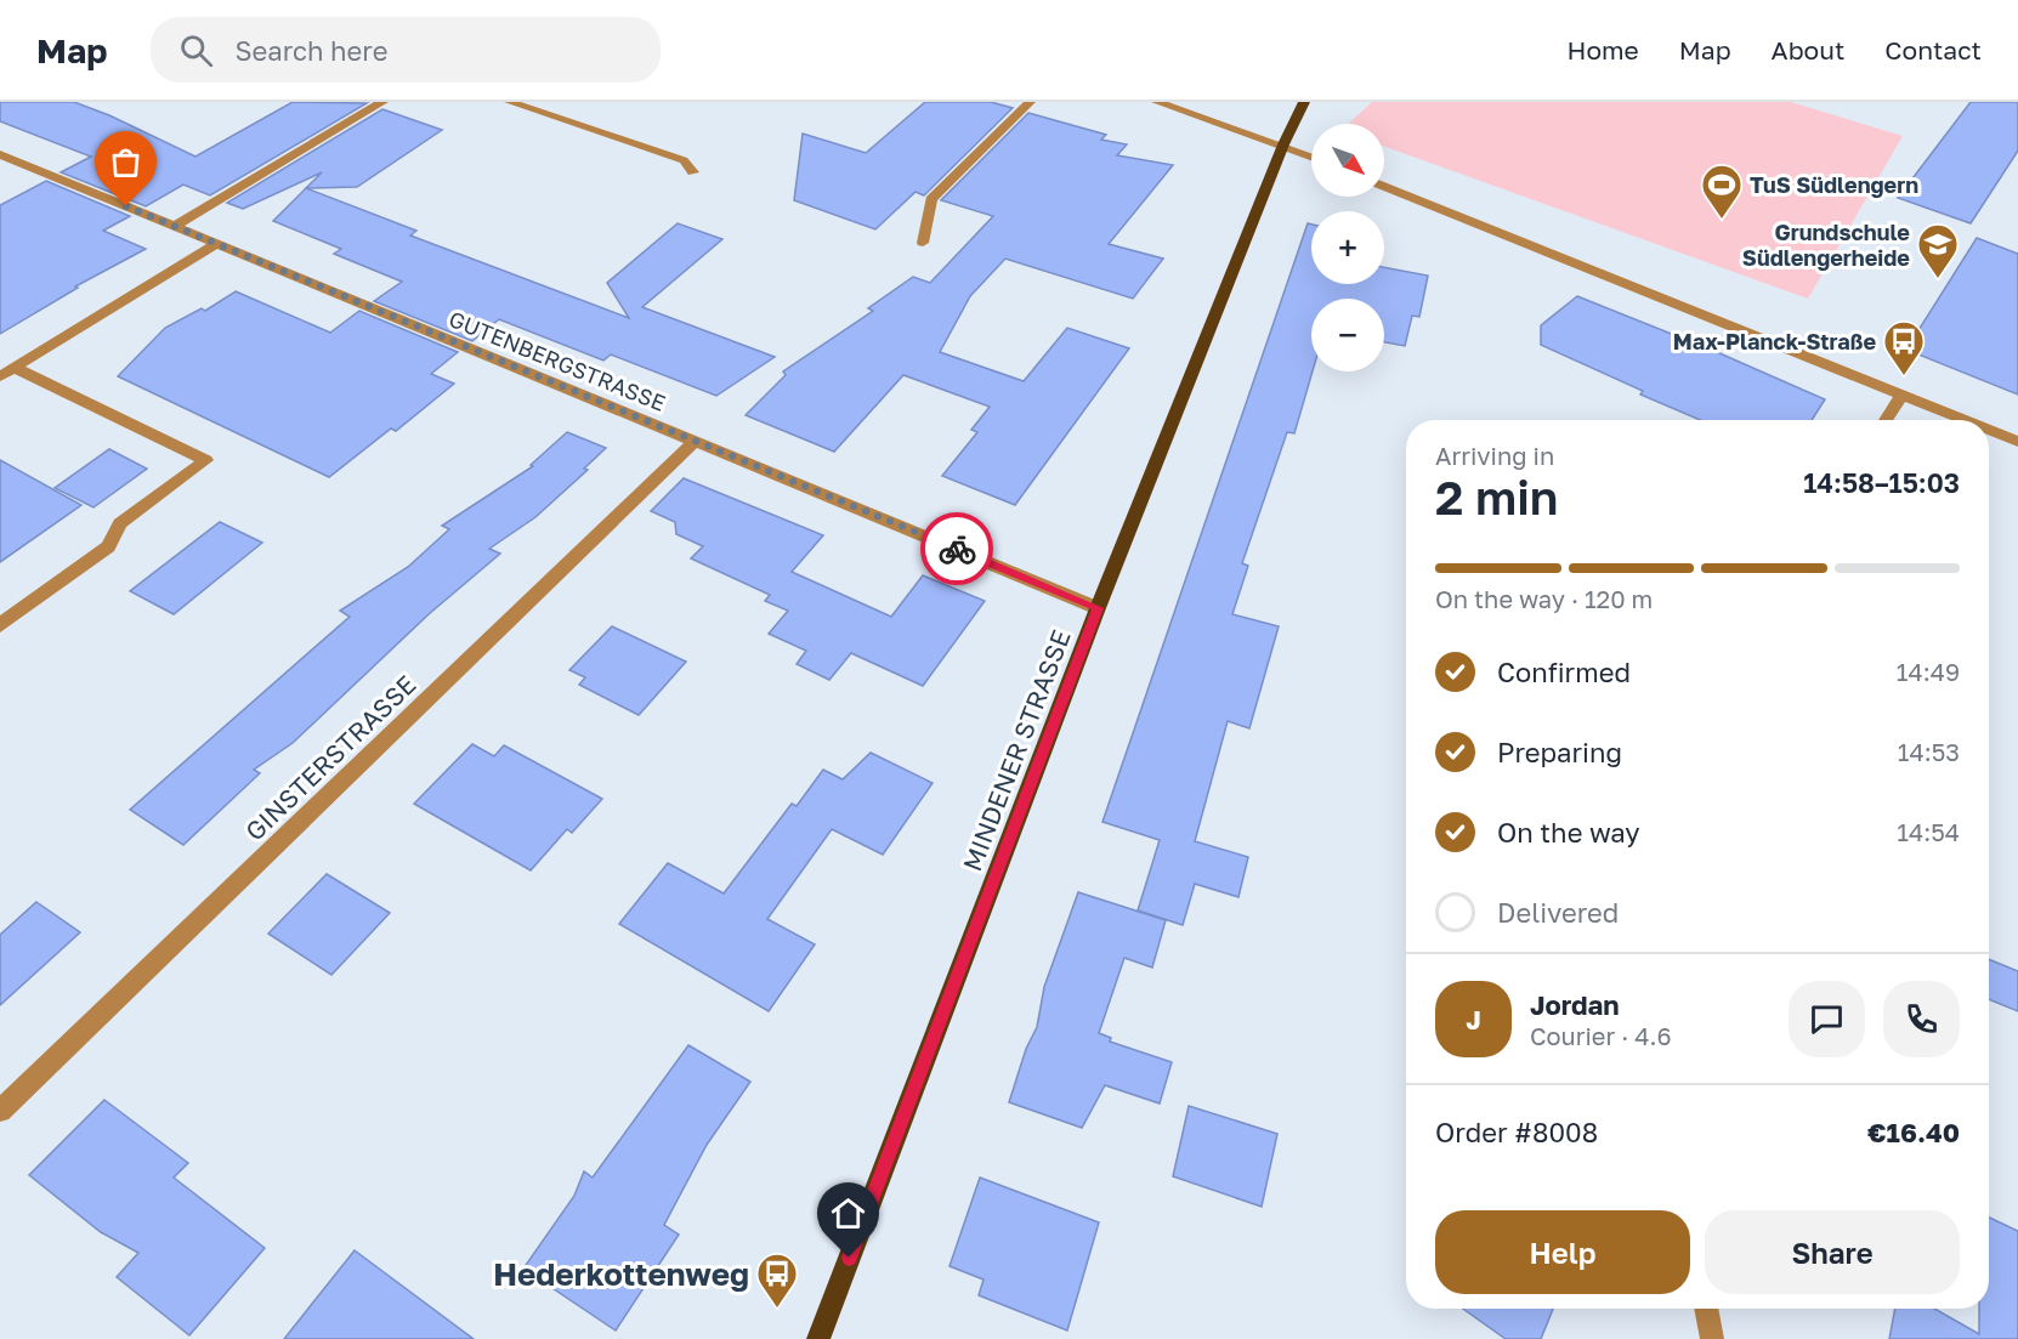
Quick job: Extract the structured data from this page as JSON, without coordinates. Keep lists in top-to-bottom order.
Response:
{
  "streets": {
    "main road": ["MINDENER STRASSE"],
    "street": ["GUTENBERGSTRASSE", "GINSTERSTRASSE"]
  },
  "crossings": [
    ["GUTENBERGSTRASSE", "MINDENER STRASSE"],
    ["GUTENBERGSTRASSE", "GINSTERSTRASSE"]
  ],
  "places": {
    "sports": ["TuS Südlengern"],
    "school or university": ["Grundschule Südlengerheide"],
    "bus stop": ["Max-Planck-Straße", "Hederkottenweg"]
  },
  "north": "bottom right",
  "page": {
    "header": "Map",
    "search": "Search here",
    "nav": [
      "Home",
      "Map",
      "About",
      "Contact"
    ],
    "map_buttons": ["+", "−"],
    "heading": ["2 min", "Arriving in", "14:58–15:03"],
    "panel": [
      "Jordan",
      "Courier · 4.6",
      "Order #8008",
      "€16.40"
    ],
    "bar": "On the way · 120 m",
    "list": [
      ["Confirmed", "14:49"],
      ["Preparing", "14:53"],
      ["On the way", "14:54"],
      "Delivered"
    ],
    "round": "J",
    "buttons": ["Help", "Share"]
  }
}
